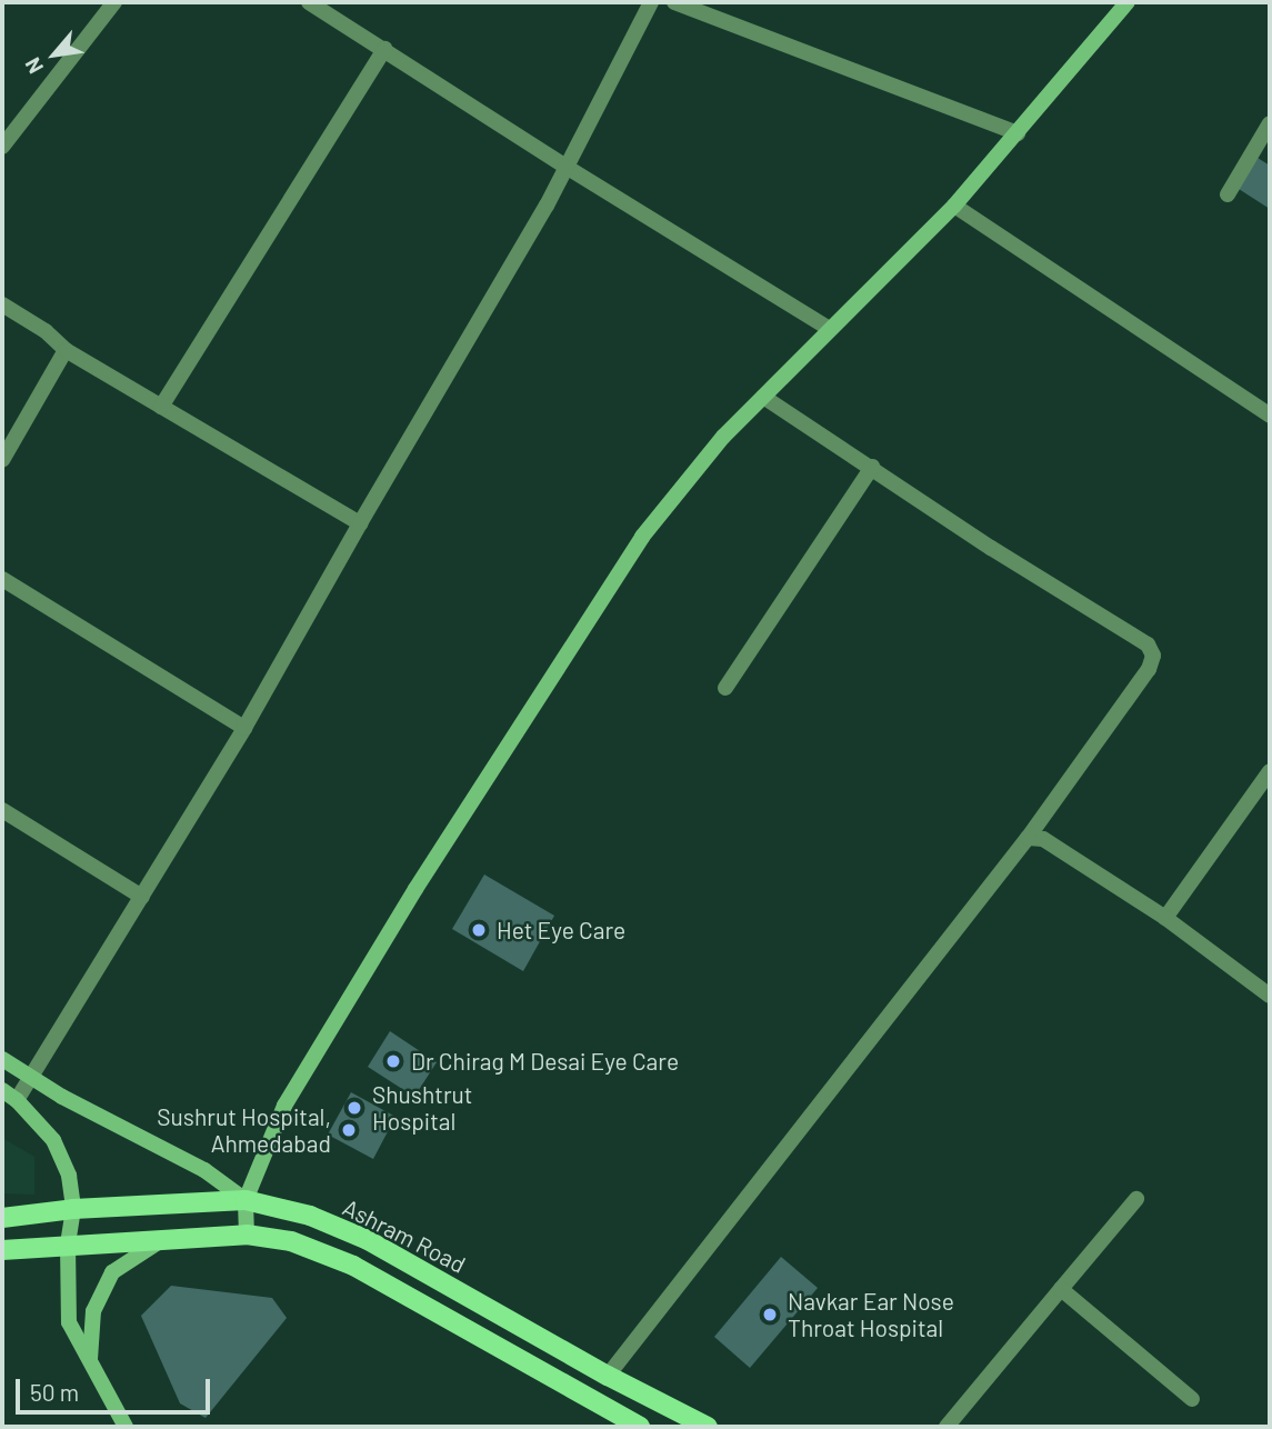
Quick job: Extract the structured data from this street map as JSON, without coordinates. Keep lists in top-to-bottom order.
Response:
{
  "streets": {
    "main road": ["Ashram Road"]
  },
  "places": [
    "Het Eye Care",
    "Dr Chirag M Desai Eye Care",
    "Shushtrut Hospital",
    "Sushrut Hospital, Ahmedabad",
    "Navkar Ear Nose Throat Hospital"
  ],
  "scale_bar": "50 m",
  "north": "bottom left"
}
